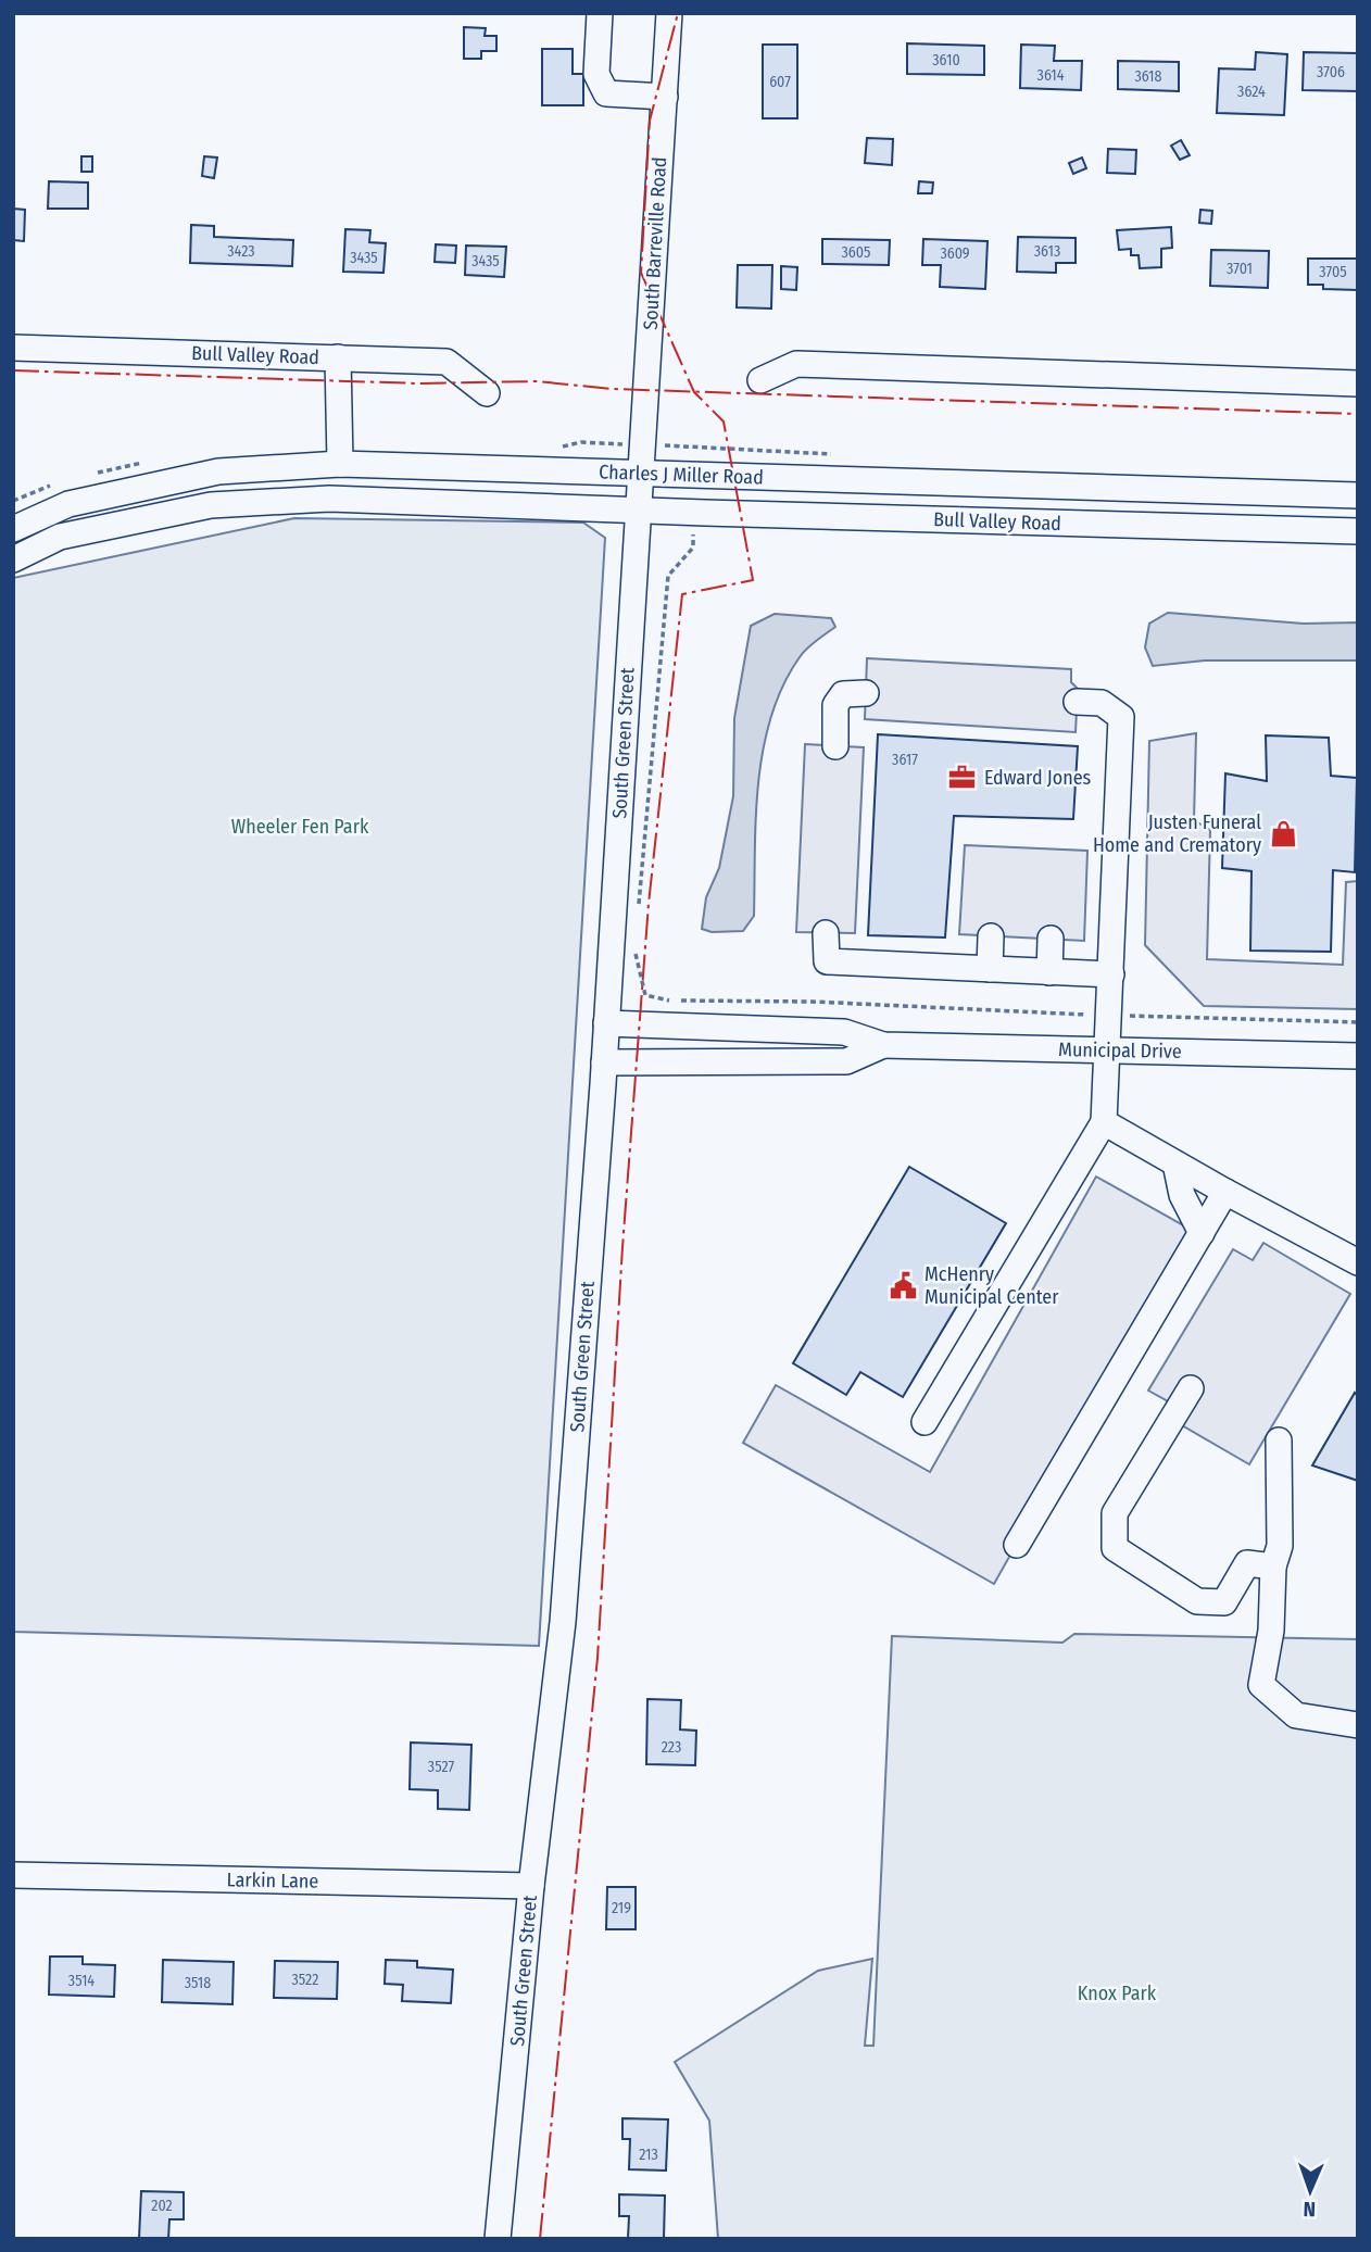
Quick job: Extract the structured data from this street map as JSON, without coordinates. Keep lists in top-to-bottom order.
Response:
{
  "streets": {
    "street": [
      "South Barreville Road",
      "Bull Valley Road",
      "Charles J Miller Road",
      "South Green Street",
      "Municipal Drive",
      "Larkin Lane"
    ]
  },
  "crossings": [
    ["South Barreville Road", "Charles J Miller Road"],
    ["South Barreville Road", "South Green Street"],
    ["Bull Valley Road", "Charles J Miller Road"],
    ["Bull Valley Road", "South Green Street"],
    ["Charles J Miller Road", "South Green Street"],
    ["South Green Street", "Municipal Drive"],
    ["South Green Street", "Larkin Lane"]
  ],
  "parks": ["Wheeler Fen Park", "Knox Park"],
  "places": {
    "office": ["Edward Jones"],
    "shop": ["Justen Funeral Home and Crematory"],
    "public building": ["McHenry Municipal Center"]
  },
  "house_numbers": [
    "3610",
    "3706",
    "3614",
    "3618",
    "607",
    "3624",
    "3423",
    "3613",
    "3605",
    "3609",
    "3435",
    "3435",
    "3701",
    "3705",
    "3617",
    "223",
    "3527",
    "219",
    "3522",
    "3514",
    "3518",
    "213",
    "202"
  ],
  "north": "bottom"
}
